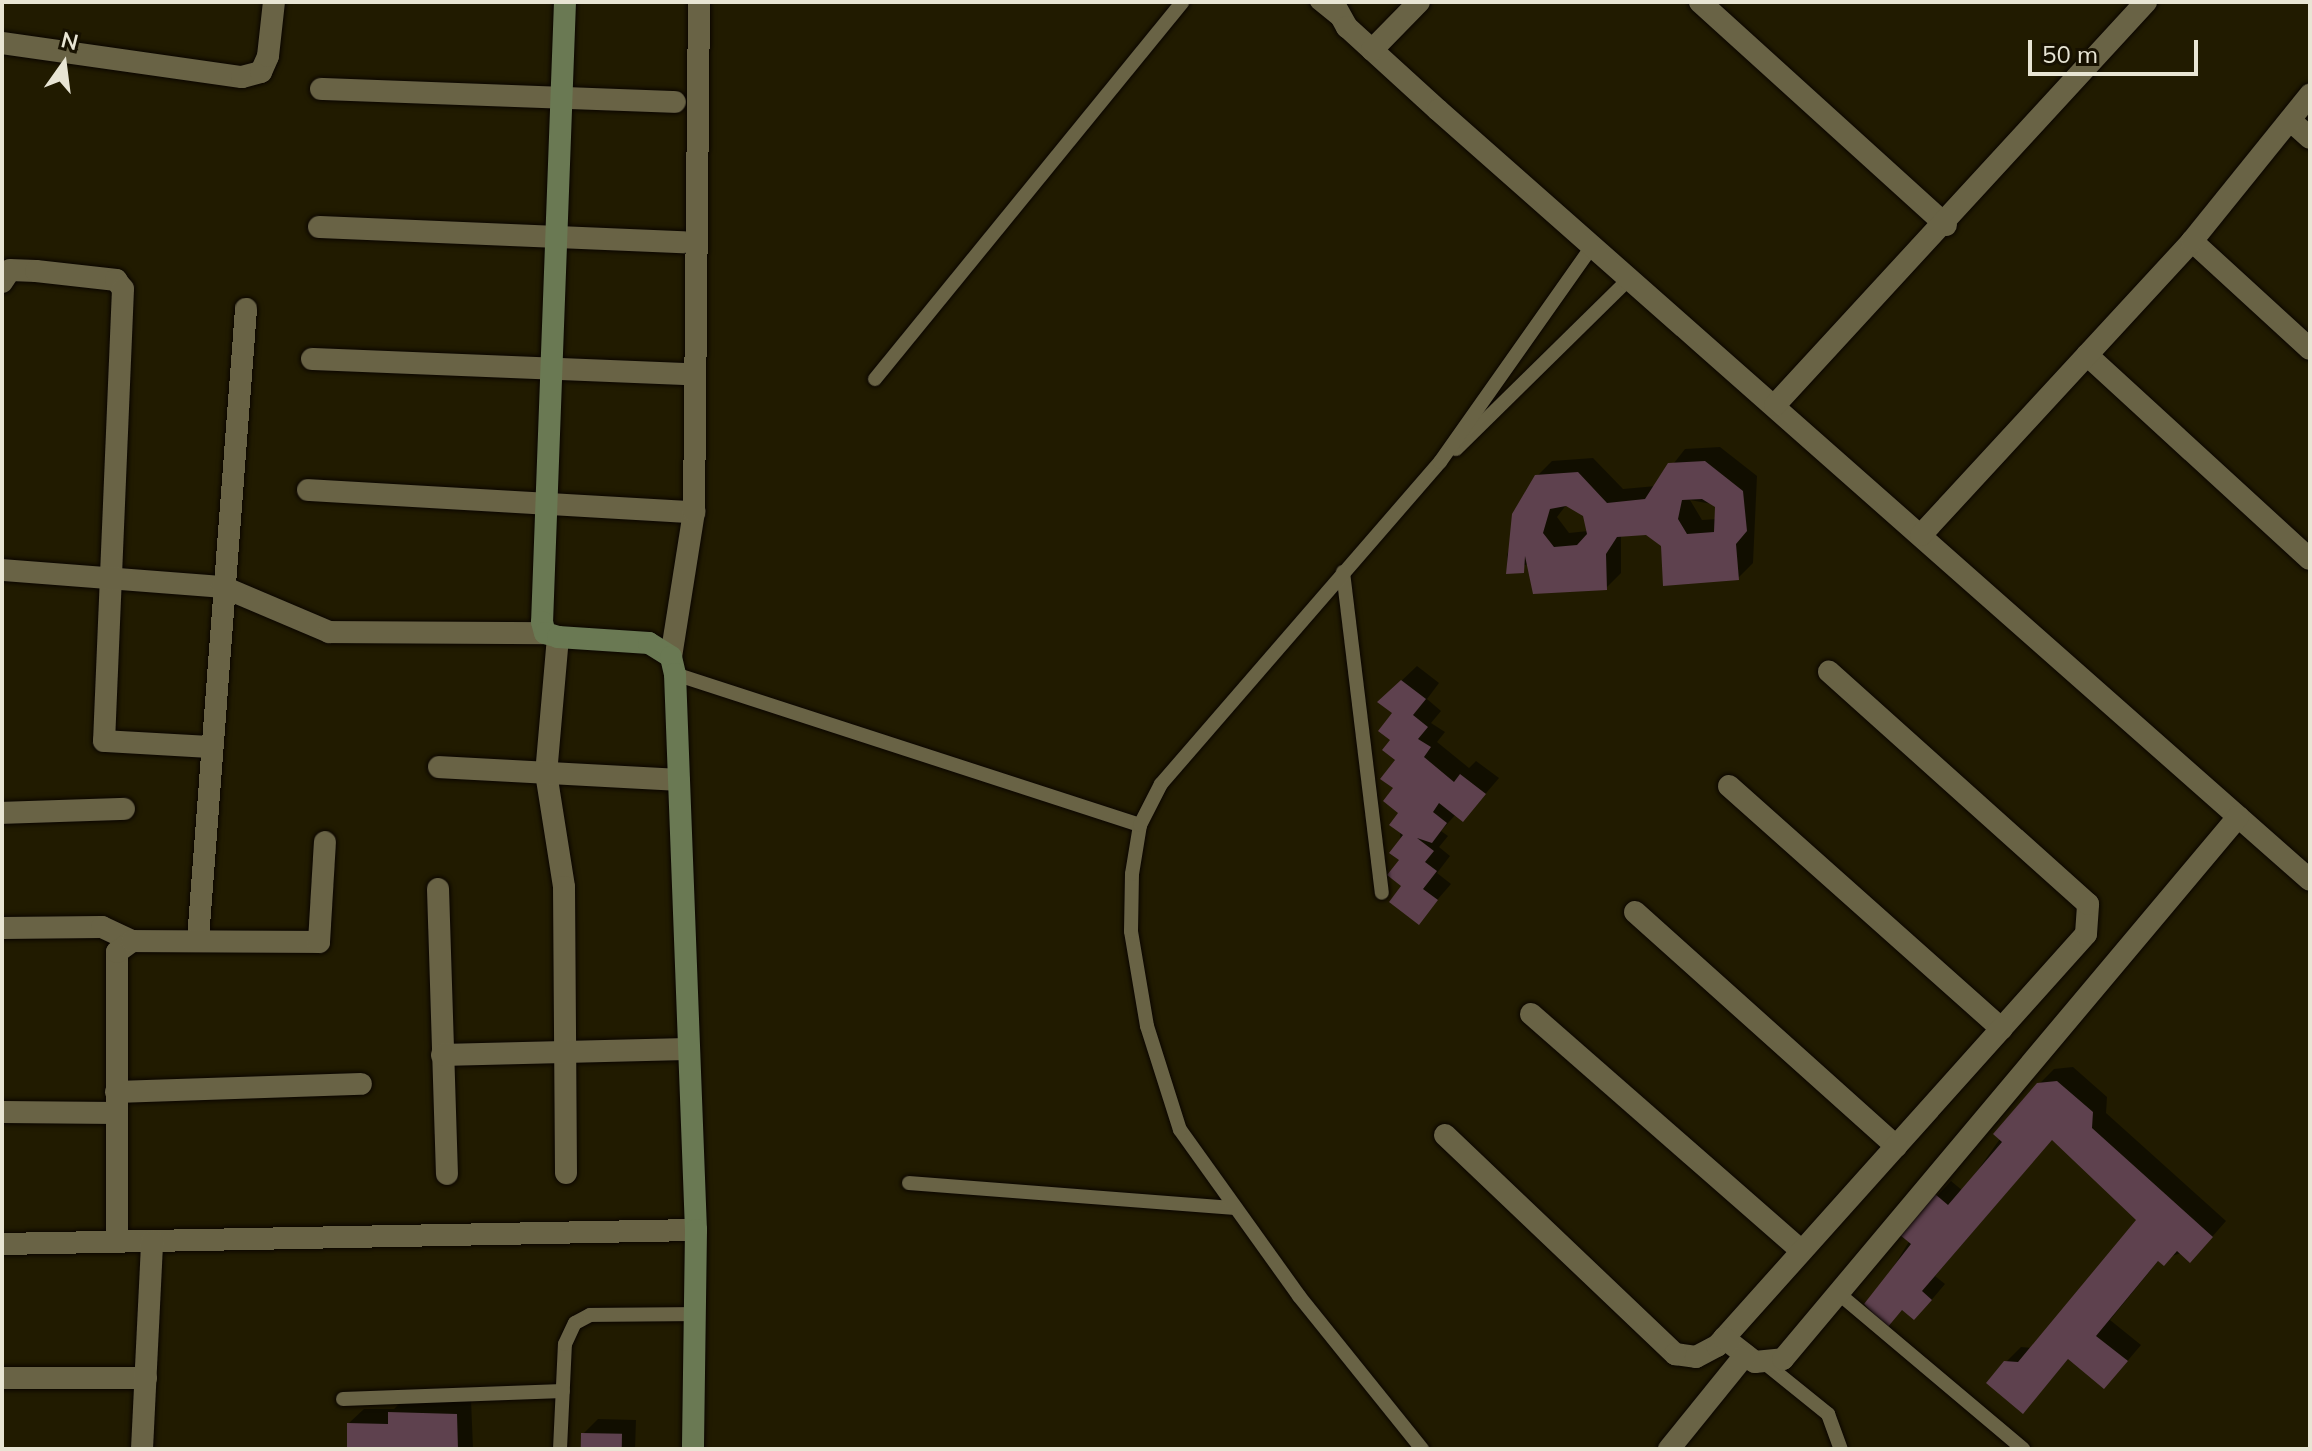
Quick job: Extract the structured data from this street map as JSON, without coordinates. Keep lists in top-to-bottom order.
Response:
{
  "scale_bar": "50 m",
  "north": "top"
}
